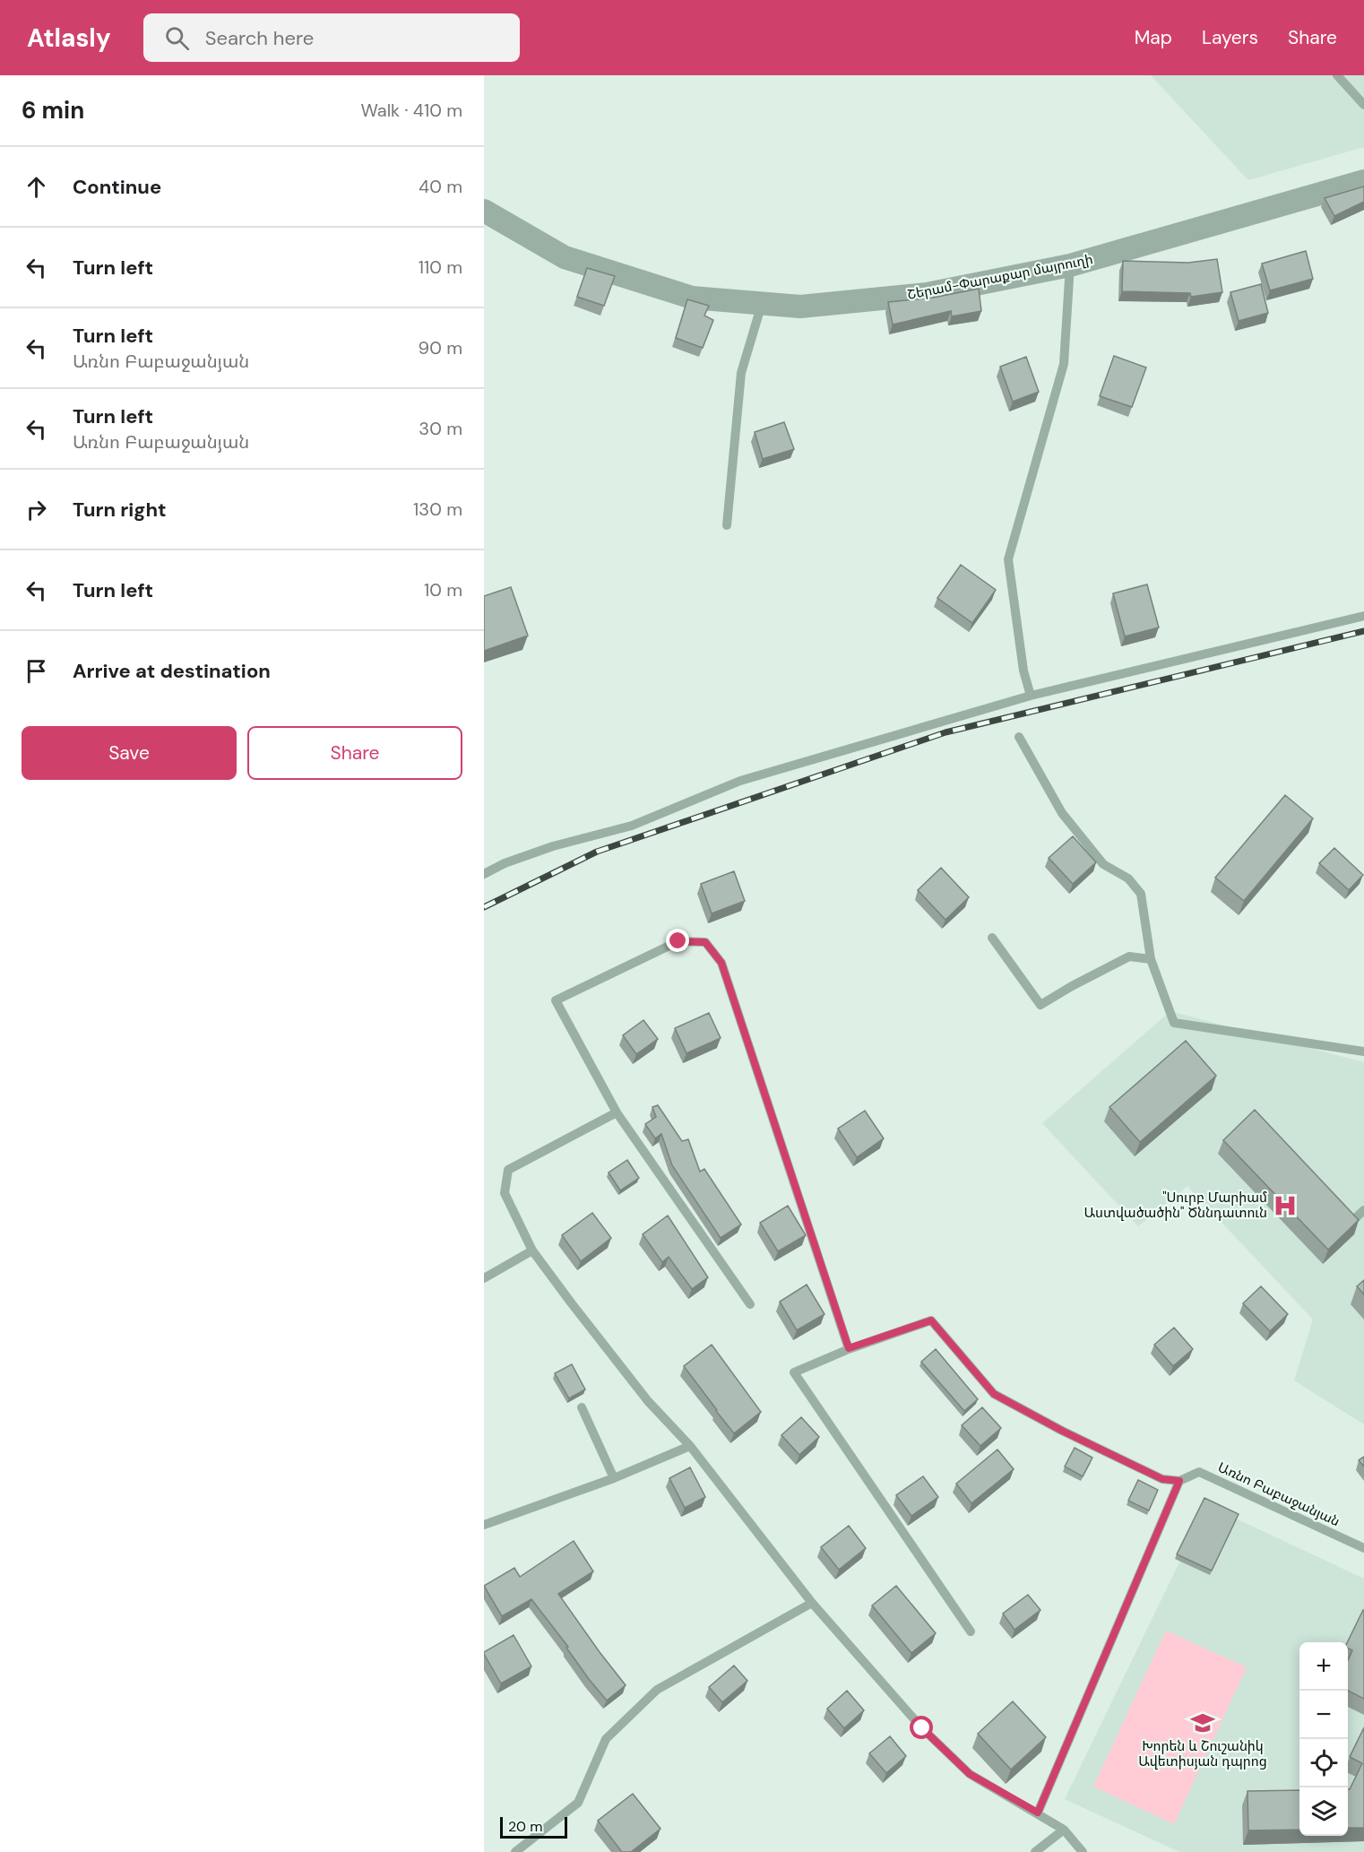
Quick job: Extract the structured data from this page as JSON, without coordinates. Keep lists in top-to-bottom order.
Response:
{
  "streets": {
    "street": ["Շերամ-Փարաքար մայրուղի"],
    "lane": ["Առնո Բաբաջանյան"]
  },
  "places": {
    "hospital": ["\"Սուրբ Մարիամ Աստվածածին\" Ծննդատուն"],
    "school or university": ["Խորեն և Շուշանիկ Ավետիսյան դպրոց"]
  },
  "scale_bar": "20 m",
  "page": {
    "header": "Atlasly",
    "search": "Search here",
    "nav": ["Map", "Layers", "Share"],
    "heading": ["6 min", "Walk · 410 m"],
    "list": [
      ["Continue", "40 m"],
      ["Turn left", "110 m"],
      ["Turn left", "Առնո Բաբաջանյան", "90 m"],
      ["Turn left", "Առնո Բաբաջանյան", "30 m"],
      ["Turn right", "130 m"],
      ["Turn left", "10 m"],
      "Arrive at destination"
    ],
    "buttons": ["Save", "Share"],
    "map_buttons": ["+", "−"],
    "scale": "20 m"
  }
}
